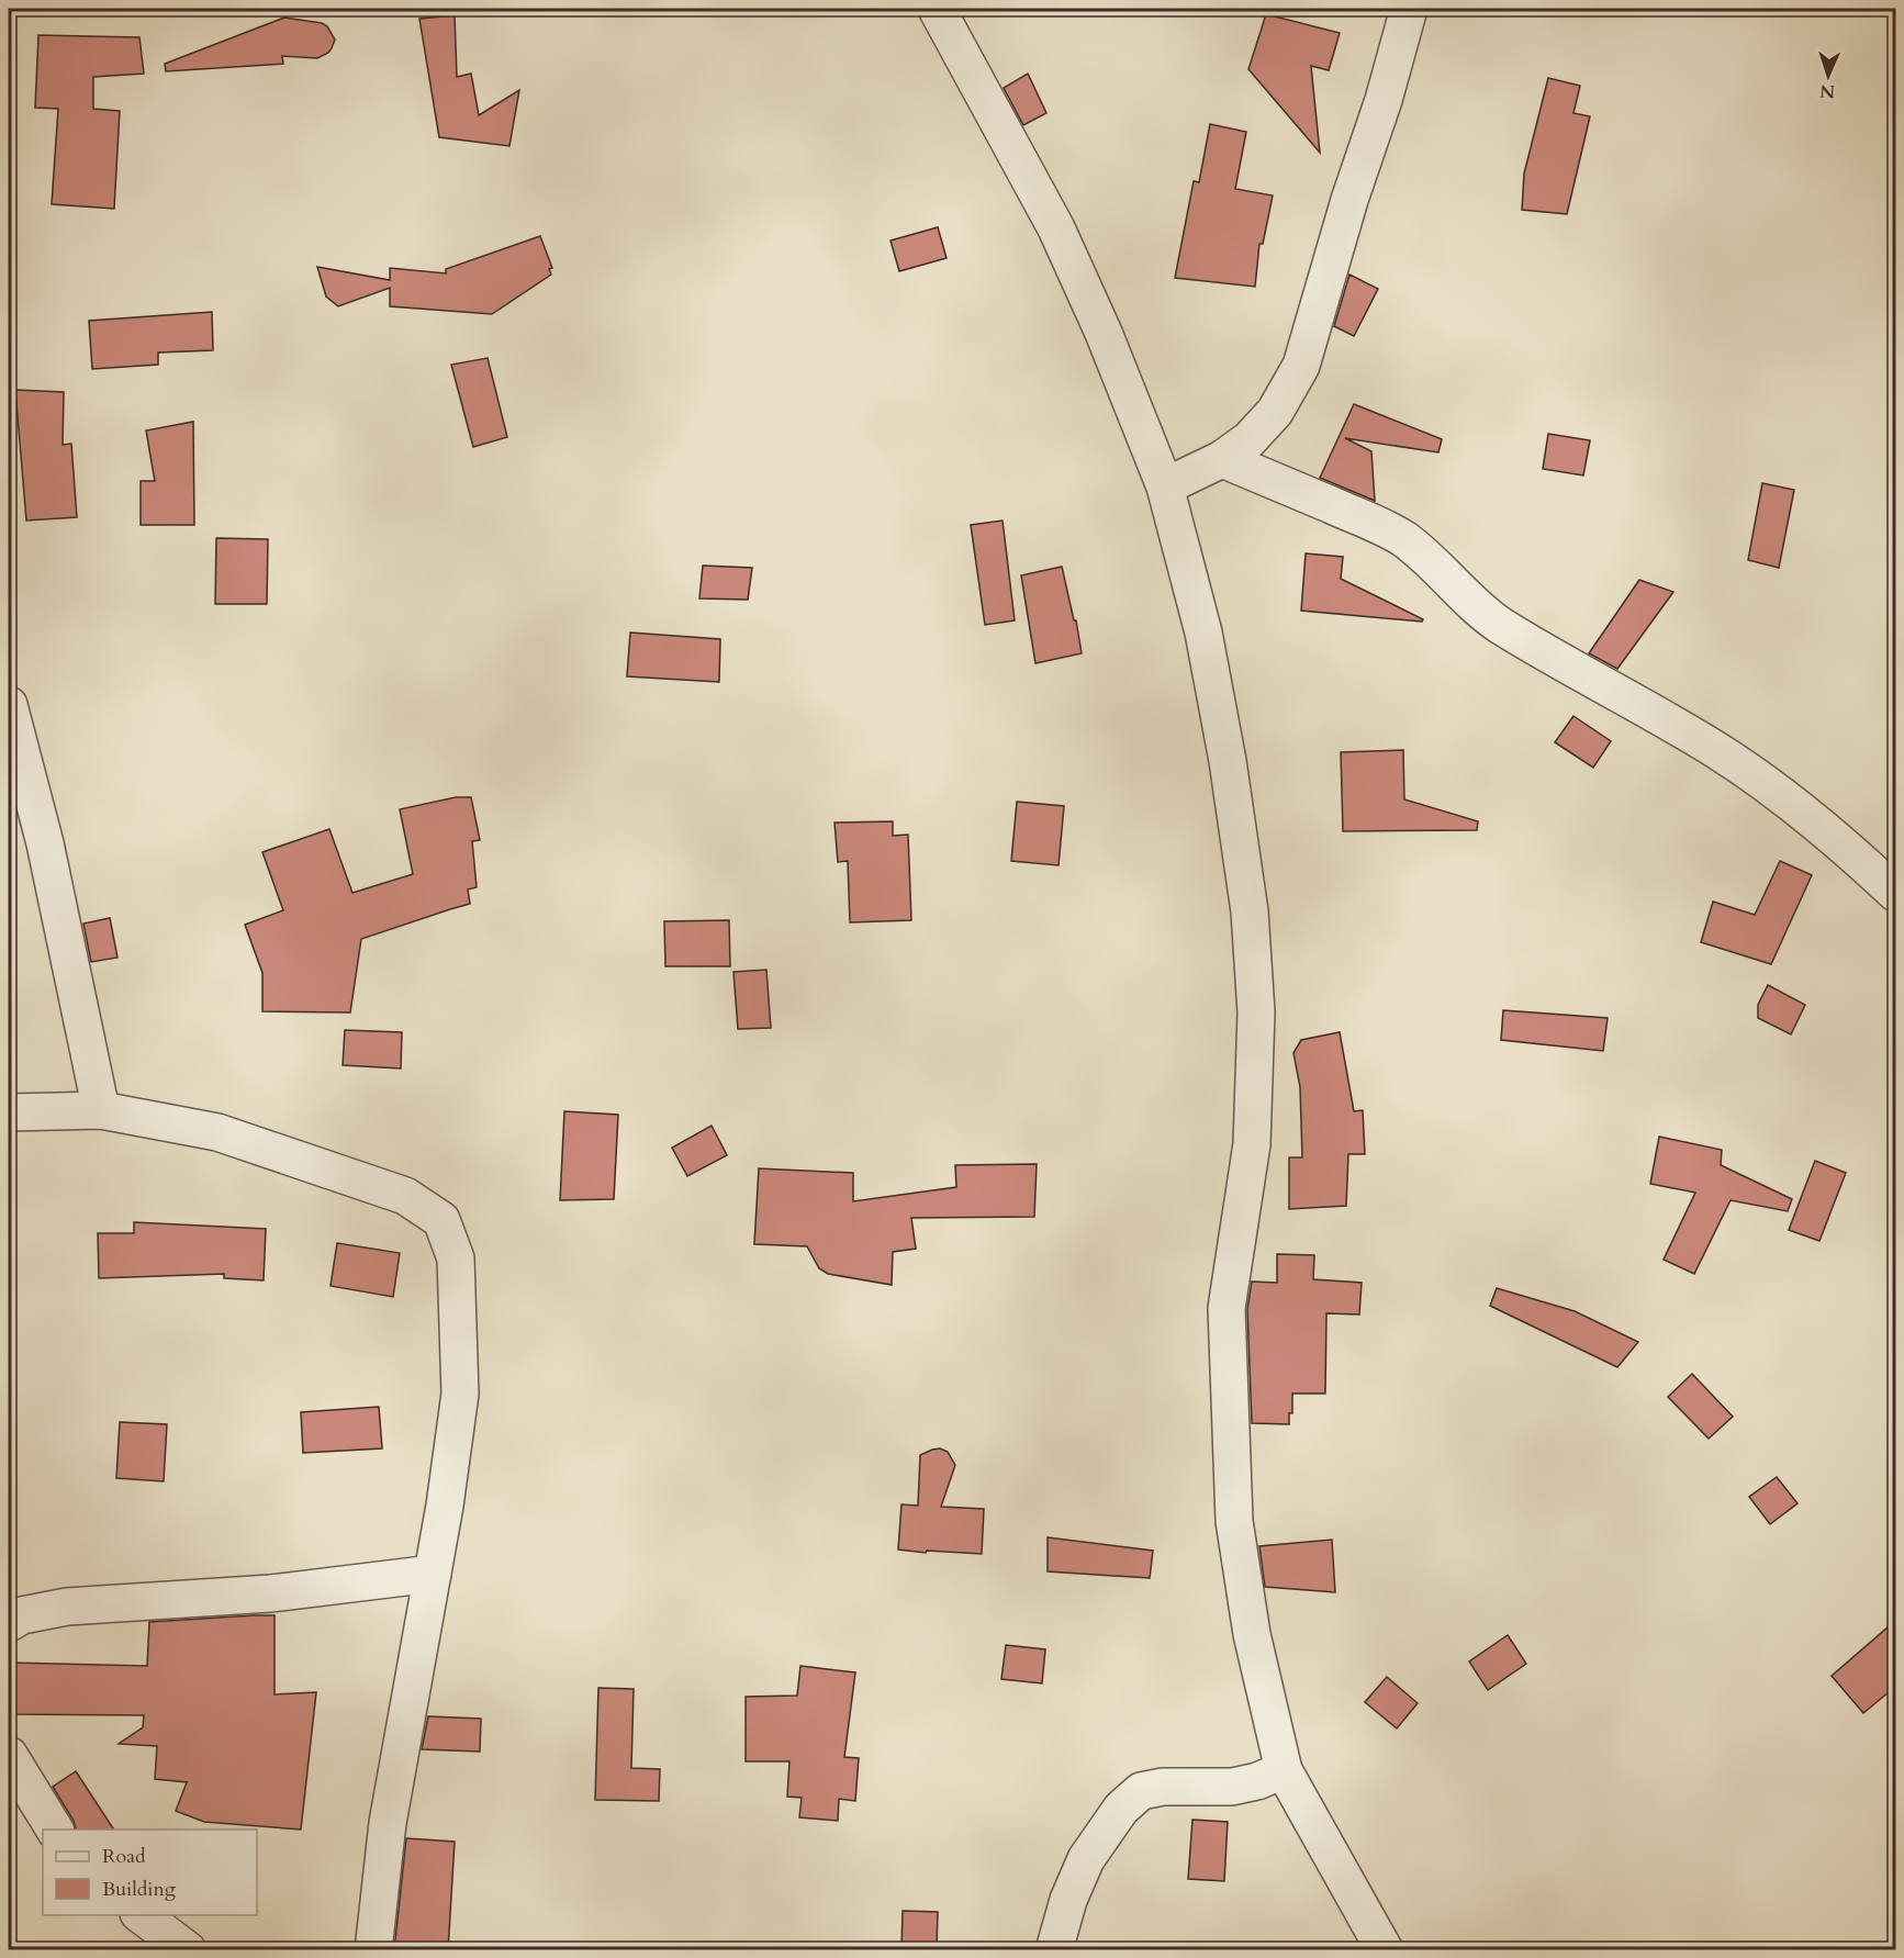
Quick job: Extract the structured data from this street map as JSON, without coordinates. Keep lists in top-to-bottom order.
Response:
{
  "legend": ["Road", "Building"],
  "north": "bottom"
}
